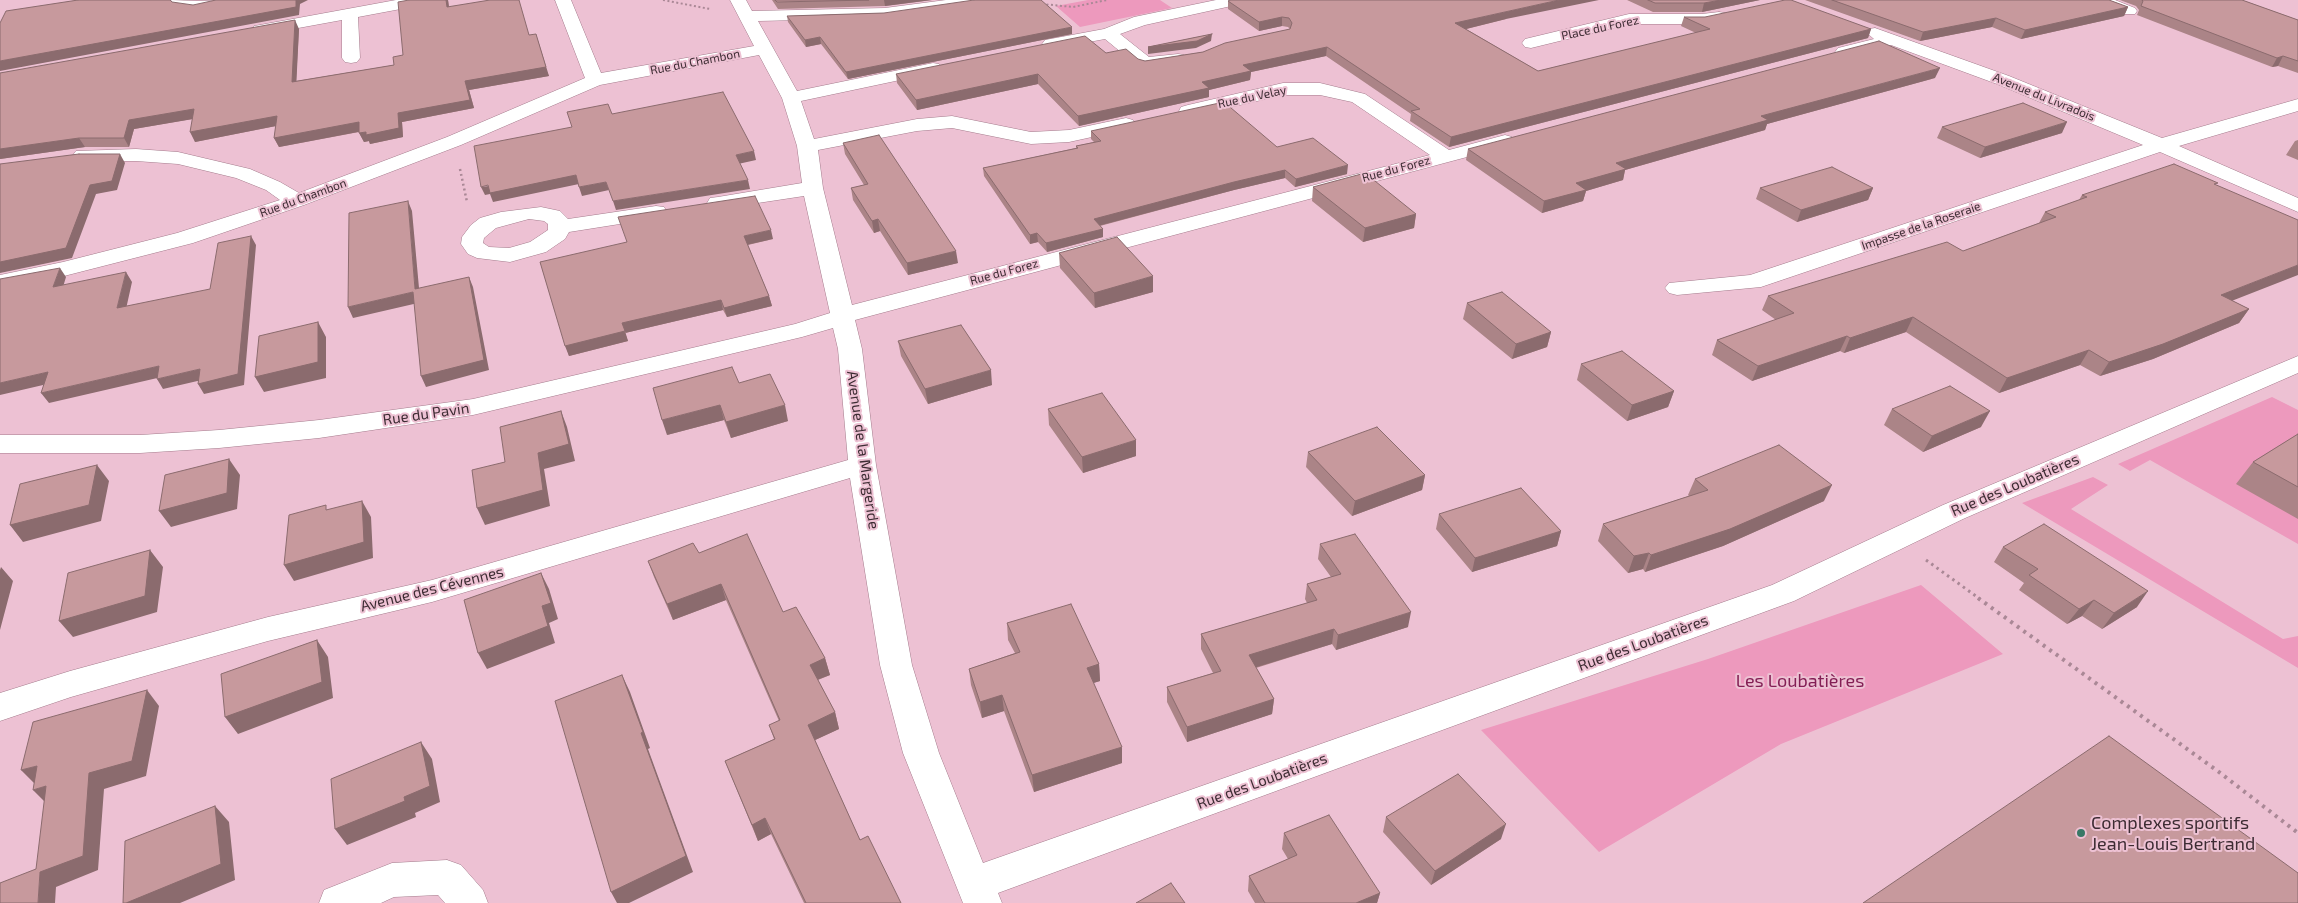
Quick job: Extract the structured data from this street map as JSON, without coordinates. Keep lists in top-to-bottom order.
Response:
{
  "streets": {
    "street": [
      "Place du Forez",
      "Rue du Chambon",
      "Rue du Velay",
      "Avenue du Livradois",
      "Rue du Forez",
      "Impasse de la Roseraie",
      "Rue du Pavin",
      "Avenue de la Margeride",
      "Rue des Loubatières",
      "Avenue des Cévennes"
    ]
  },
  "crossings": [
    ["Rue du Chambon", "Avenue de la Margeride"],
    ["Rue du Velay", "Rue du Forez"],
    ["Avenue du Livradois", "Impasse de la Roseraie"],
    ["Rue du Forez", "Rue du Pavin"],
    ["Rue du Forez", "Avenue de la Margeride"],
    ["Rue du Pavin", "Avenue de la Margeride"],
    ["Avenue de la Margeride", "Rue des Loubatières"],
    ["Avenue de la Margeride", "Avenue des Cévennes"]
  ],
  "parks": ["Les Loubatières"],
  "places": ["Complexes sportifs Jean-Louis Bertrand"]
}
